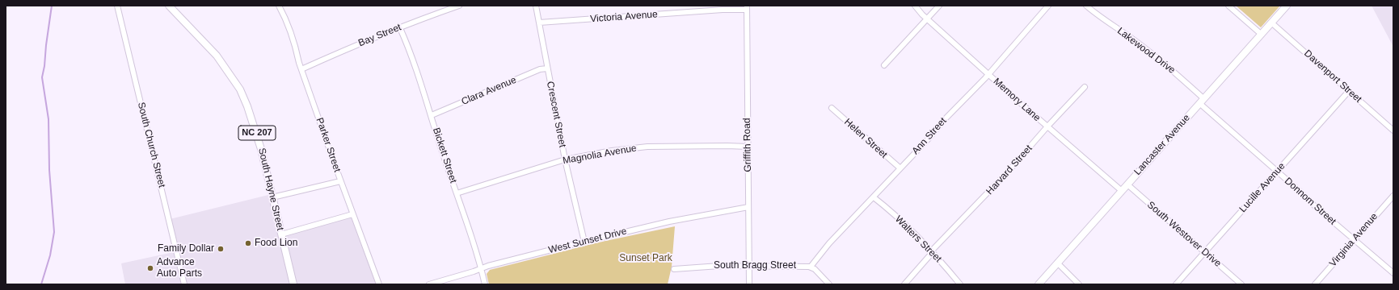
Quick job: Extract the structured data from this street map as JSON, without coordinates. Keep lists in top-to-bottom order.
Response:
{
  "streets": {
    "main road": ["NC 207", "Lancaster Avenue", "South Hayne Street"],
    "street": [
      "Victoria Avenue",
      "Bay Street",
      "Lakewood Drive",
      "Davenport Street",
      "Clara Avenue",
      "Memory Lane",
      "Crescent Street",
      "Ann Street",
      "Helen Street",
      "South Church Street",
      "Parker Street",
      "Griffith Road",
      "Magnolia Avenue",
      "Bickett Street",
      "Harvard Street",
      "Lucille Avenue",
      "Donnom Street",
      "South Westover Drive",
      "Walters Street",
      "Virginia Avenue",
      "West Sunset Drive",
      "South Bragg Street"
    ]
  },
  "crossings": [
    ["Victoria Avenue", "Crescent Street"],
    ["Victoria Avenue", "Griffith Road"],
    ["Bay Street", "Parker Street"],
    ["Bay Street", "Bickett Street"],
    ["Lakewood Drive", "Lancaster Avenue"],
    ["Lakewood Drive", "Donnom Street"],
    ["Davenport Street", "Lancaster Avenue"],
    ["Davenport Street", "Lucille Avenue"],
    ["Clara Avenue", "Crescent Street"],
    ["Clara Avenue", "Bickett Street"],
    ["Memory Lane", "Ann Street"],
    ["Memory Lane", "Lancaster Avenue"],
    ["Memory Lane", "Harvard Street"],
    ["Crescent Street", "Magnolia Avenue"],
    ["Crescent Street", "West Sunset Drive"],
    ["Ann Street", "Helen Street"],
    ["Ann Street", "Walters Street"],
    ["Ann Street", "South Bragg Street"],
    ["Griffith Road", "Magnolia Avenue"],
    ["Griffith Road", "West Sunset Drive"],
    ["Griffith Road", "South Bragg Street"],
    ["Lancaster Avenue", "Donnom Street"],
    ["Lancaster Avenue", "South Westover Drive"],
    ["Magnolia Avenue", "Bickett Street"],
    ["Bickett Street", "West Sunset Drive"],
    ["Harvard Street", "Walters Street"],
    ["Lucille Avenue", "Donnom Street"],
    ["Lucille Avenue", "South Westover Drive"],
    ["Donnom Street", "Virginia Avenue"]
  ],
  "parks": ["Sunset Park"],
  "places": ["Food Lion", "Family Dollar", "Advance Auto Parts"]
}
